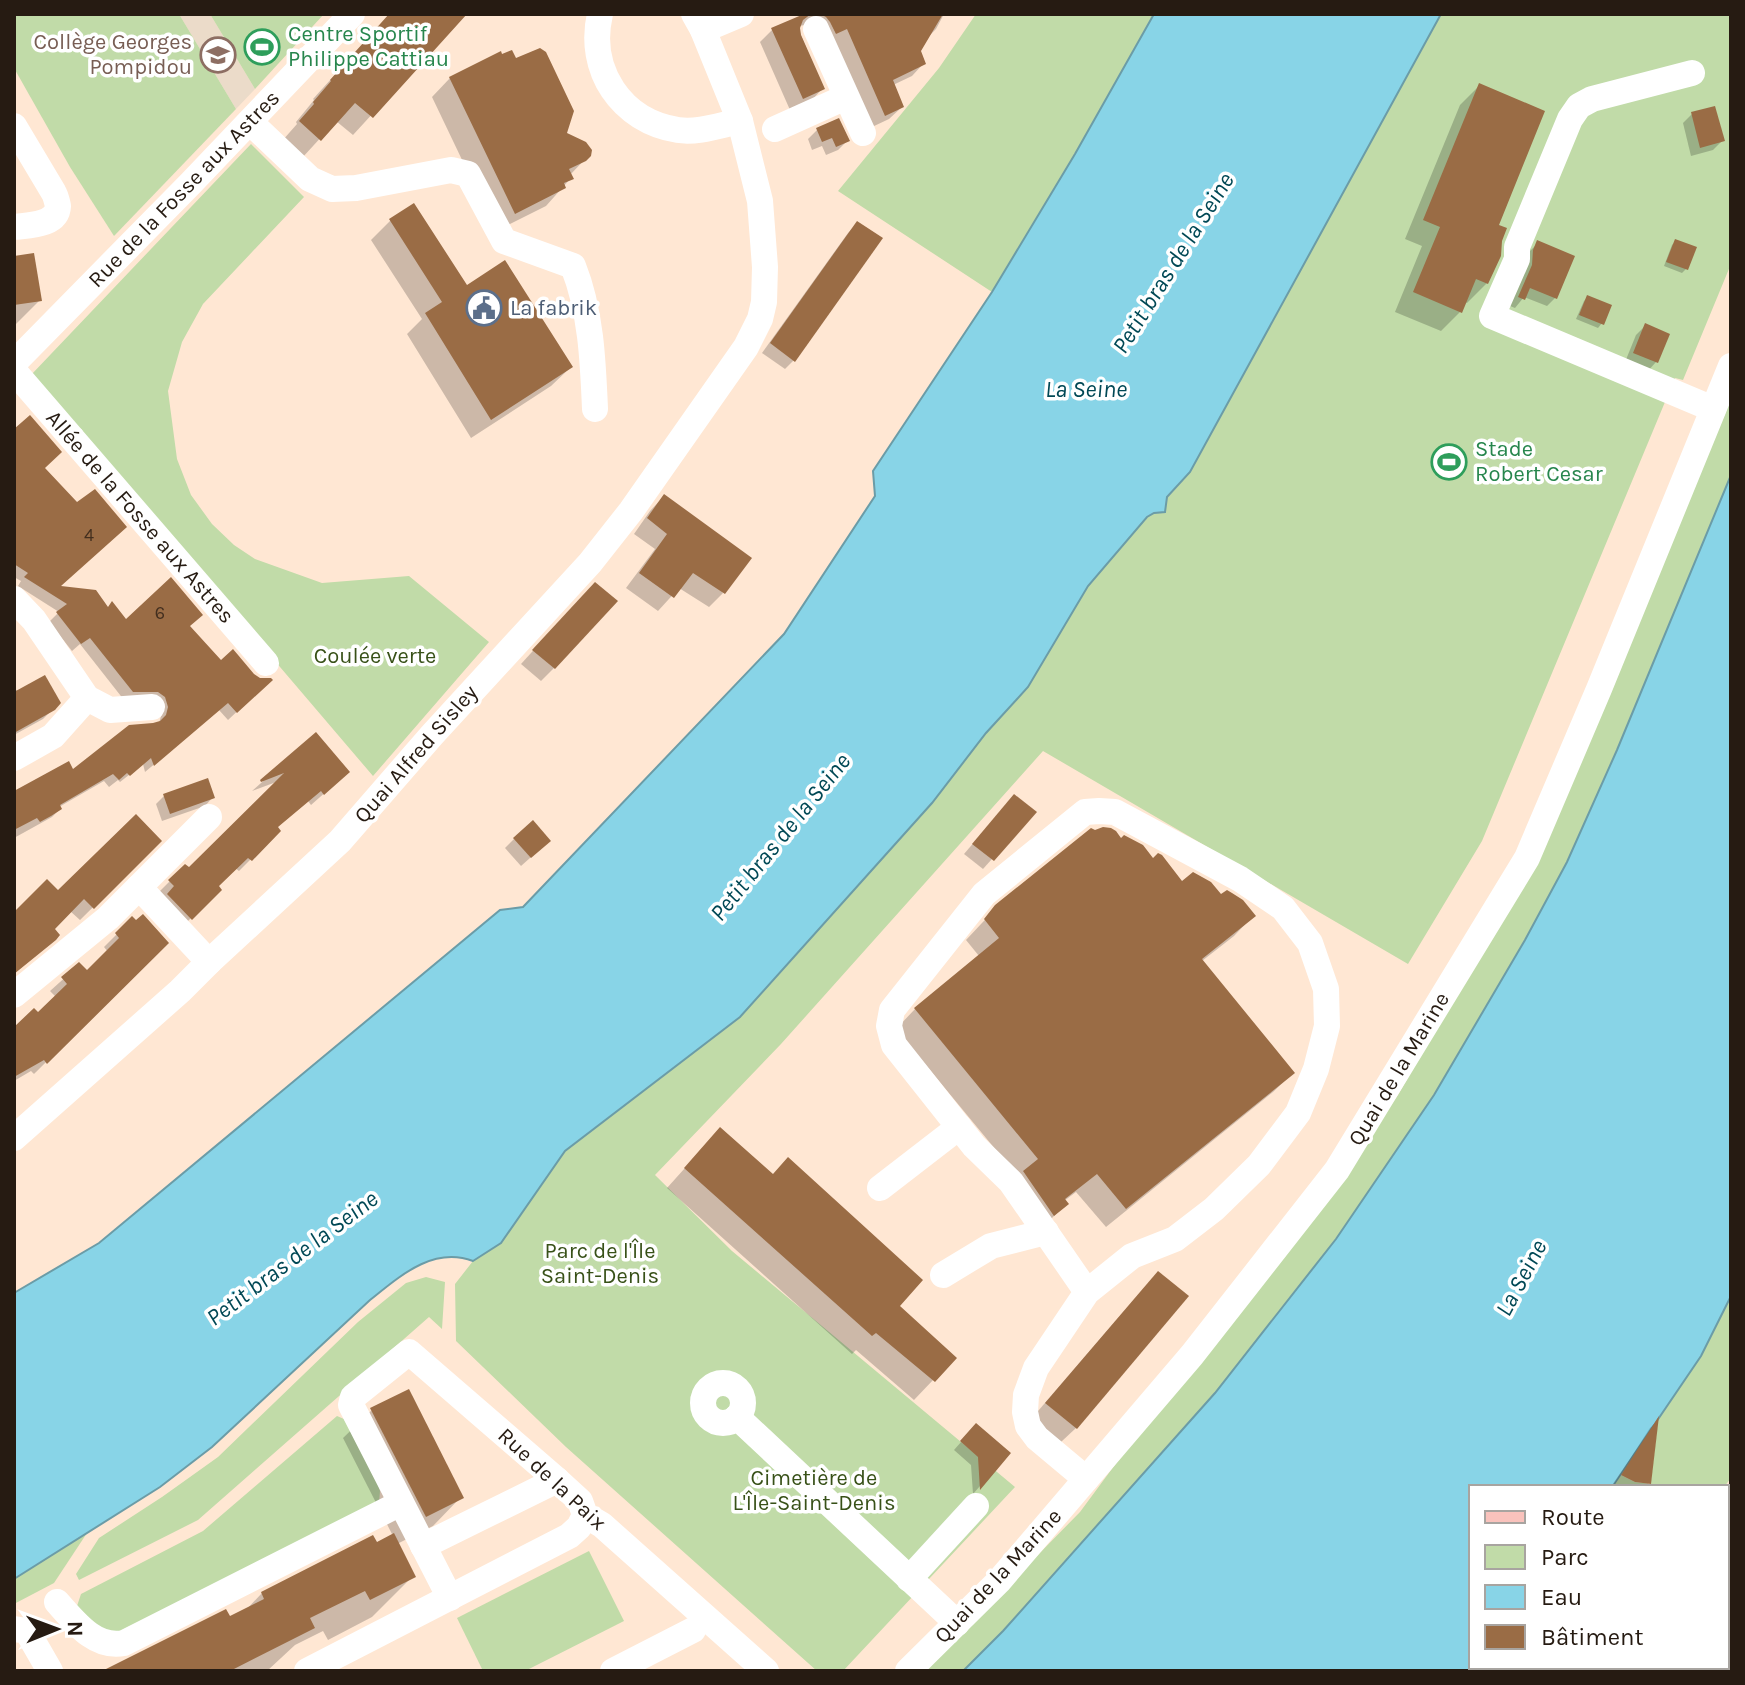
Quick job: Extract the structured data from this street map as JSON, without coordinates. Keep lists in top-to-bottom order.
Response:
{
  "streets": {
    "street": [
      "Rue de la Fosse aux Astres",
      "Allée de la Fosse aux Astres",
      "Quai Alfred Sisley",
      "Quai de la Marine",
      "Rue de la Paix"
    ]
  },
  "water": ["Petit bras de la Seine", "La Seine"],
  "parks": ["Coulée verte", "Parc de l'Île Saint-Denis", "Cimetière de L'Île-Saint-Denis"],
  "places": {
    "sports": ["Centre Sportif Philippe Cattiau", "Stade Robert Cesar"],
    "school or university": ["Collège Georges Pompidou"],
    "public building": ["La fabrik"]
  },
  "house_numbers": ["4", "6"],
  "legend": [
    "Route",
    "Parc",
    "Eau",
    "Bâtiment"
  ],
  "north": "right"
}
